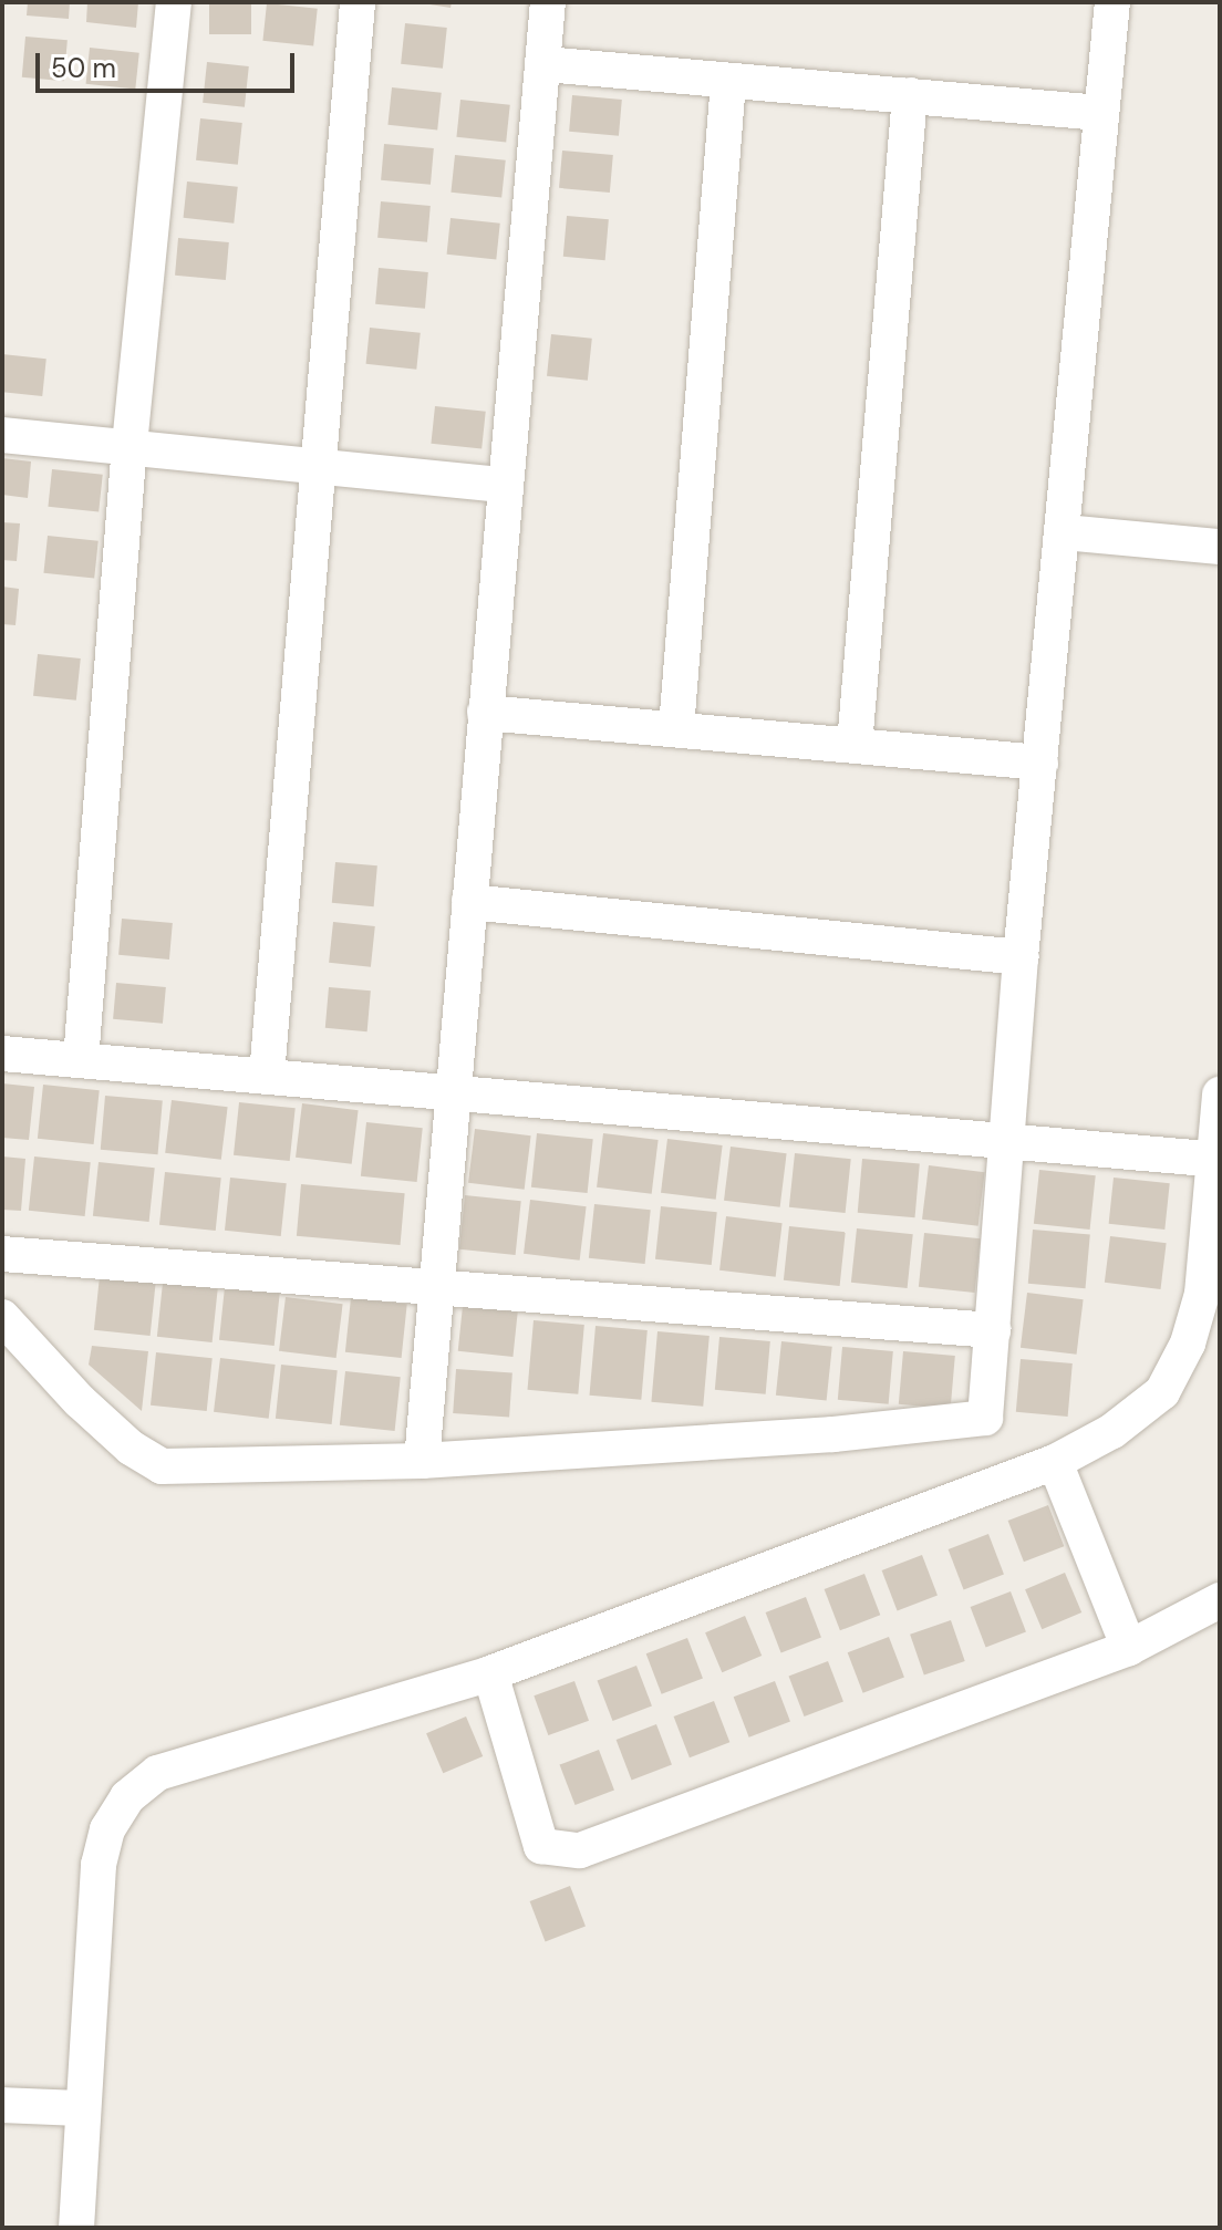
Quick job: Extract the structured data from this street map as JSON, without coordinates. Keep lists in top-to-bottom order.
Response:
{
  "scale_bar": "50 m"
}
